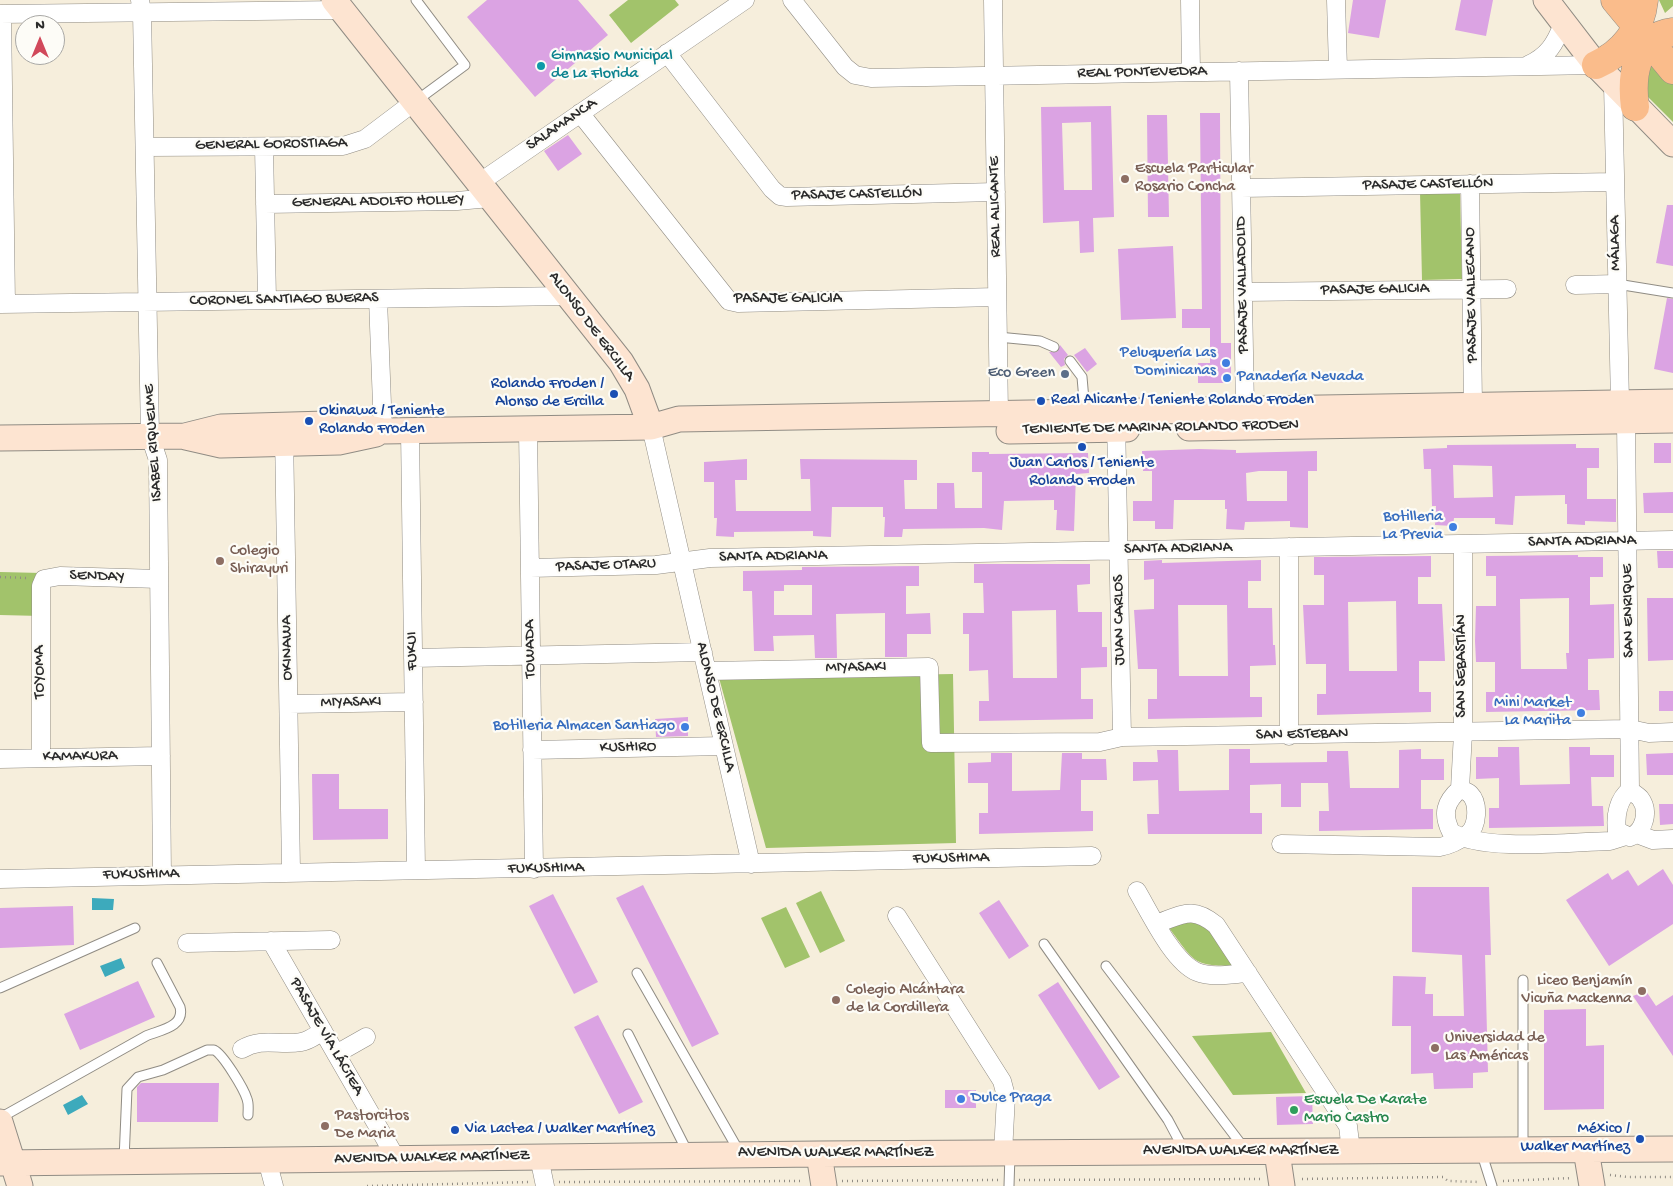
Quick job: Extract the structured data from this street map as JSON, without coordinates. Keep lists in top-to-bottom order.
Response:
{
  "streets": {
    "street": [
      "REAL PONTEVEDRA",
      "SALAMANCA",
      "GENERAL GOROSTIAGA",
      "PASAJE CASTELLÓN",
      "GENERAL ADOLFO HOLLEY",
      "REAL ALICANTE",
      "MÁLAGA",
      "PASAJE VALLADOLID",
      "PASAJE GALICIA",
      "PASAJE VALLECANO",
      "CORONEL SANTIAGO BUERAS",
      "ALONSO DE ERCILLA",
      "TENIENTE DE MARINA ROLANDO FRODEN",
      "ISABEL RIQUELME",
      "SANTA ADRIANA",
      "PASAJE OTARU",
      "SENDAY",
      "SAN ENRIQUE",
      "JUAN CARLOS",
      "OKINAWA",
      "TOWADA",
      "FUKUI",
      "SAN SEBASTIÁN",
      "MIYASAKI",
      "TOYOMA",
      "SAN ESTEBAN",
      "KUSHIRO",
      "KAMAKURA",
      "FUKUSHIMA",
      "PASAJE VÍA LÁCTEA",
      "AVENIDA WALKER MARTÍNEZ"
    ]
  },
  "crossings": [
    ["REAL PONTEVEDRA", "REAL ALICANTE"],
    ["REAL PONTEVEDRA", "MÁLAGA"],
    ["REAL PONTEVEDRA", "PASAJE VALLADOLID"],
    ["SALAMANCA", "PASAJE CASTELLÓN"],
    ["SALAMANCA", "GENERAL ADOLFO HOLLEY"],
    ["SALAMANCA", "PASAJE GALICIA"],
    ["SALAMANCA", "ALONSO DE ERCILLA"],
    ["GENERAL GOROSTIAGA", "ALONSO DE ERCILLA"],
    ["GENERAL GOROSTIAGA", "ISABEL RIQUELME"],
    ["PASAJE CASTELLÓN", "REAL ALICANTE"],
    ["PASAJE CASTELLÓN", "MÁLAGA"],
    ["PASAJE CASTELLÓN", "PASAJE VALLADOLID"],
    ["PASAJE CASTELLÓN", "PASAJE VALLECANO"],
    ["GENERAL ADOLFO HOLLEY", "ALONSO DE ERCILLA"],
    ["REAL ALICANTE", "PASAJE GALICIA"],
    ["REAL ALICANTE", "TENIENTE DE MARINA ROLANDO FRODEN"],
    ["MÁLAGA", "TENIENTE DE MARINA ROLANDO FRODEN"],
    ["MÁLAGA", "SAN ENRIQUE"],
    ["PASAJE VALLADOLID", "PASAJE GALICIA"],
    ["PASAJE VALLADOLID", "TENIENTE DE MARINA ROLANDO FRODEN"],
    ["PASAJE GALICIA", "PASAJE VALLECANO"],
    ["PASAJE VALLECANO", "TENIENTE DE MARINA ROLANDO FRODEN"],
    ["CORONEL SANTIAGO BUERAS", "ALONSO DE ERCILLA"],
    ["CORONEL SANTIAGO BUERAS", "ISABEL RIQUELME"],
    ["ALONSO DE ERCILLA", "TENIENTE DE MARINA ROLANDO FRODEN"],
    ["ALONSO DE ERCILLA", "SANTA ADRIANA"],
    ["ALONSO DE ERCILLA", "PASAJE OTARU"],
    ["ALONSO DE ERCILLA", "MIYASAKI"],
    ["ALONSO DE ERCILLA", "KUSHIRO"],
    ["ALONSO DE ERCILLA", "FUKUSHIMA"],
    ["TENIENTE DE MARINA ROLANDO FRODEN", "ISABEL RIQUELME"],
    ["TENIENTE DE MARINA ROLANDO FRODEN", "SAN ENRIQUE"],
    ["TENIENTE DE MARINA ROLANDO FRODEN", "JUAN CARLOS"],
    ["TENIENTE DE MARINA ROLANDO FRODEN", "OKINAWA"],
    ["TENIENTE DE MARINA ROLANDO FRODEN", "TOWADA"],
    ["TENIENTE DE MARINA ROLANDO FRODEN", "FUKUI"],
    ["ISABEL RIQUELME", "SENDAY"],
    ["ISABEL RIQUELME", "KAMAKURA"],
    ["ISABEL RIQUELME", "FUKUSHIMA"],
    ["SANTA ADRIANA", "PASAJE OTARU"],
    ["SANTA ADRIANA", "SAN ENRIQUE"],
    ["SANTA ADRIANA", "JUAN CARLOS"],
    ["SANTA ADRIANA", "SAN SEBASTIÁN"],
    ["PASAJE OTARU", "TOWADA"],
    ["SENDAY", "TOYOMA"],
    ["SAN ENRIQUE", "SAN ESTEBAN"],
    ["JUAN CARLOS", "SAN ESTEBAN"],
    ["OKINAWA", "MIYASAKI"],
    ["OKINAWA", "FUKUSHIMA"],
    ["TOWADA", "KUSHIRO"],
    ["TOWADA", "FUKUSHIMA"],
    ["FUKUI", "MIYASAKI"],
    ["FUKUI", "FUKUSHIMA"],
    ["SAN SEBASTIÁN", "SAN ESTEBAN"],
    ["MIYASAKI", "SAN ESTEBAN"],
    ["TOYOMA", "KAMAKURA"],
    ["PASAJE VÍA LÁCTEA", "AVENIDA WALKER MARTÍNEZ"]
  ],
  "places": [
    "Gimnasio Municipal de La Florida",
    "Escuela Particular Rosario Concha",
    "Peluquería Las Dominicanas",
    "Eco Green",
    "Panadería Nevada",
    "Rolando Froden / Alonso de Ercilla",
    "Real Alicante / Teniente Rolando Froden",
    "Okinawa / Teniente Rolando Froden",
    "Juan Carlos / Teniente Rolando Froden",
    "Botilleria La Previa",
    "Colegio Shirayuri",
    "Mini Market La Mariita",
    "Botilleria Almacen Santiago",
    "Liceo Benjamín Vicuña Mackenna",
    "Colegio Alcántara de la Cordillera",
    "Universidad de Las Américas",
    "Dulce Praga",
    "Escuela De Karate Mario Castro",
    "Pastorcitos De Maria",
    "Via Lactea / Walker Martínez",
    "México / Walker Martínez"
  ],
  "north": "top"
}
